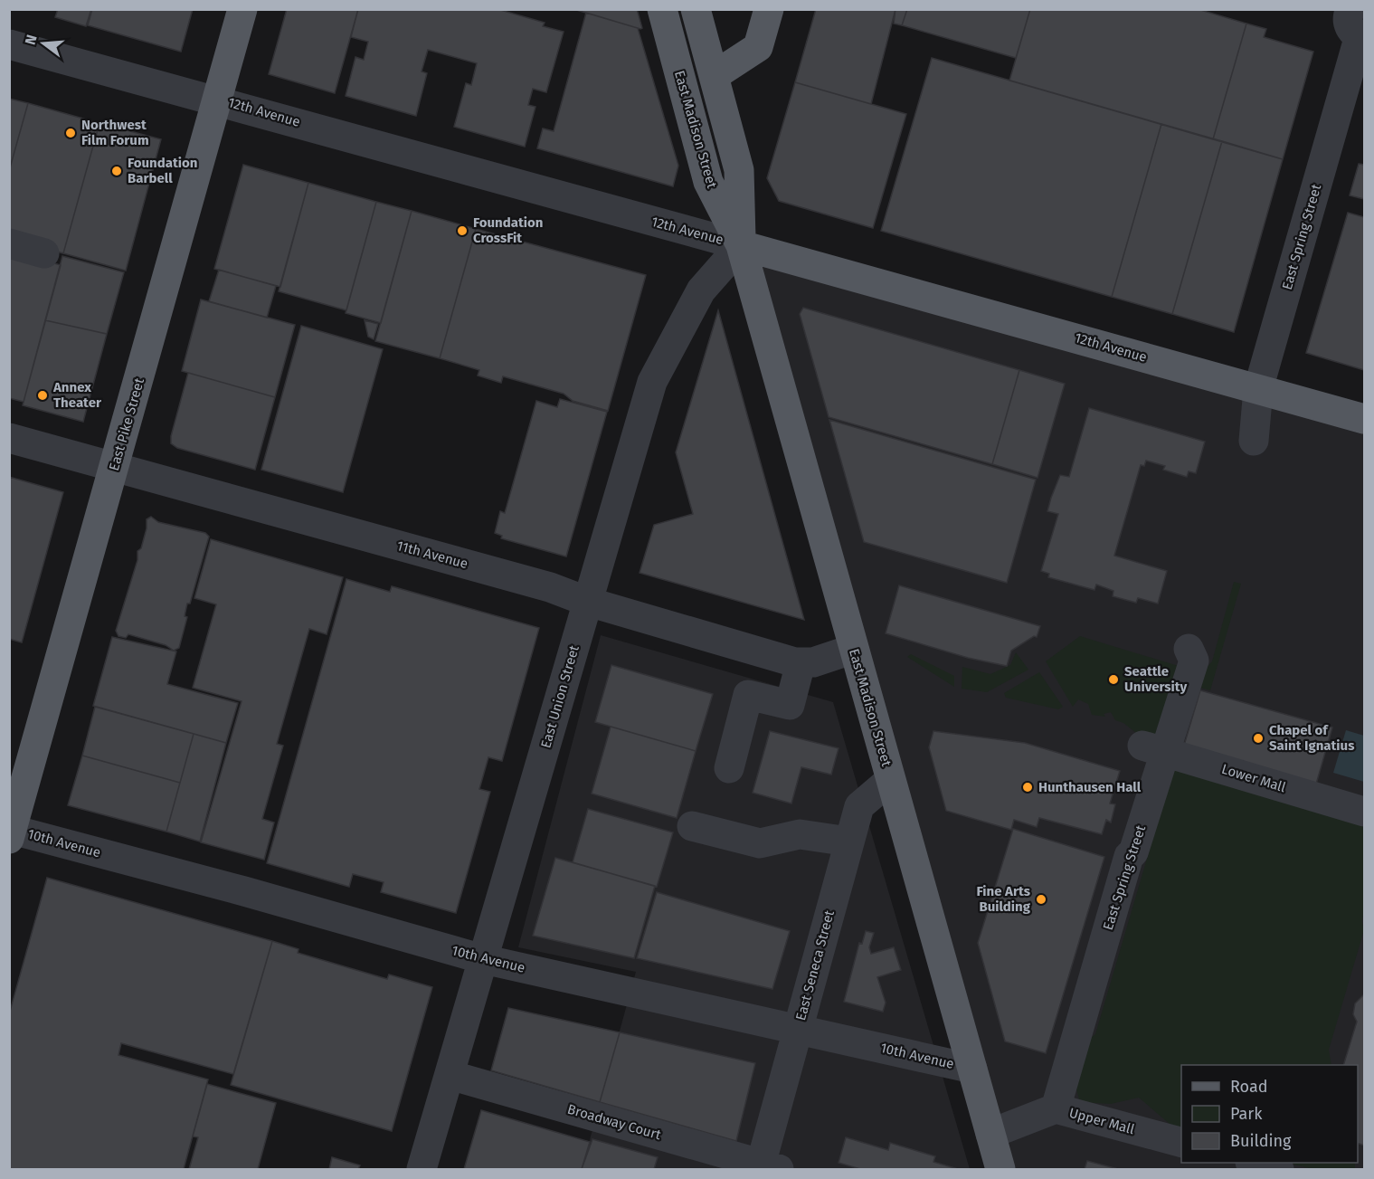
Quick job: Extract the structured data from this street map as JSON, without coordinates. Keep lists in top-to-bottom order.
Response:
{
  "streets": {
    "main road": ["12th Avenue", "East Madison Street", "East Pike Street"],
    "street": [
      "East Spring Street",
      "11th Avenue",
      "East Union Street",
      "Lower Mall",
      "10th Avenue",
      "East Seneca Street",
      "Upper Mall",
      "Broadway Court"
    ]
  },
  "crossings": [
    ["12th Avenue", "East Madison Street"],
    ["12th Avenue", "East Spring Street"],
    ["12th Avenue", "East Pike Street"],
    ["12th Avenue", "East Union Street"],
    ["East Madison Street", "11th Avenue"],
    ["East Madison Street", "East Union Street"],
    ["East Madison Street", "10th Avenue"],
    ["East Madison Street", "East Seneca Street"],
    ["East Madison Street", "Upper Mall"],
    ["East Spring Street", "Lower Mall"],
    ["East Spring Street", "Upper Mall"],
    ["East Pike Street", "11th Avenue"],
    ["East Pike Street", "10th Avenue"],
    ["11th Avenue", "East Union Street"],
    ["East Union Street", "10th Avenue"],
    ["East Union Street", "Broadway Court"],
    ["10th Avenue", "East Seneca Street"],
    ["East Seneca Street", "Broadway Court"]
  ],
  "places": [
    "Northwest Film Forum",
    "Foundation Barbell",
    "Foundation CrossFit",
    "Annex Theater",
    "Seattle University",
    "Chapel of Saint Ignatius",
    "Hunthausen Hall",
    "Fine Arts Building"
  ],
  "legend": ["Road", "Park", "Building"],
  "north": "left"
}
